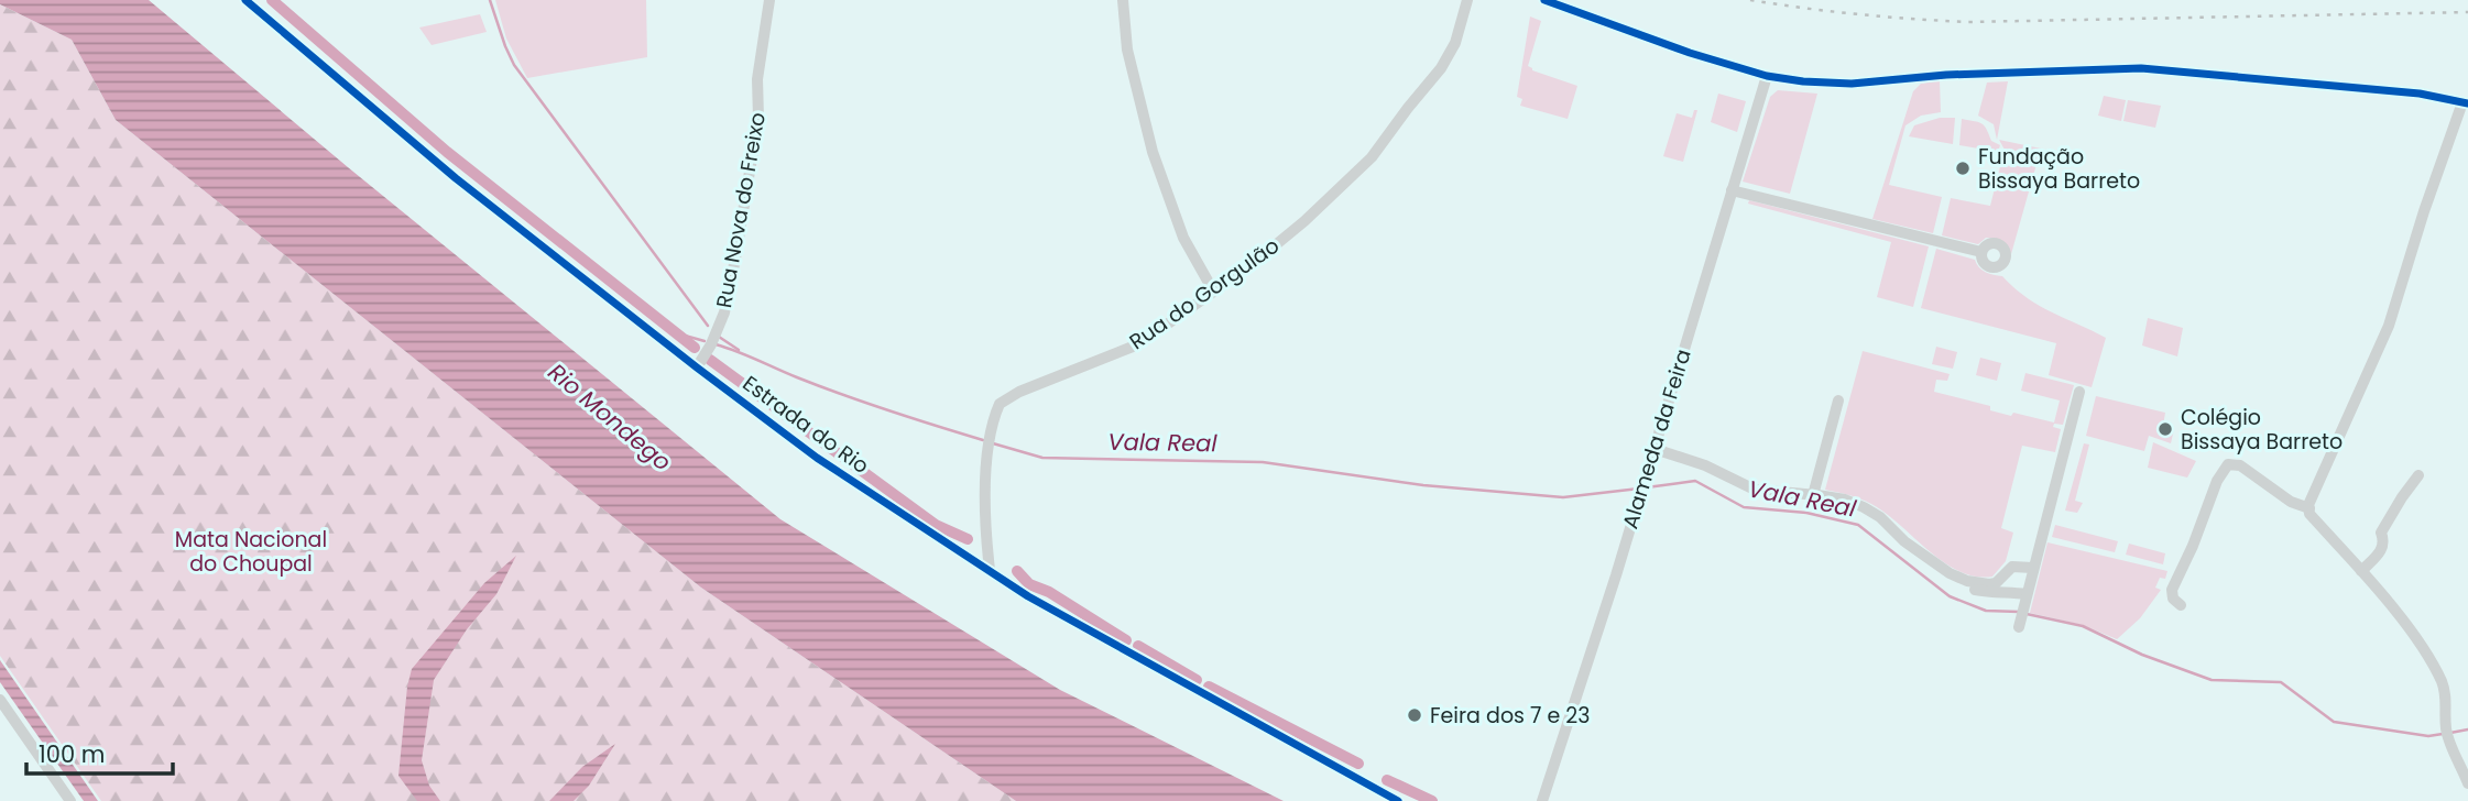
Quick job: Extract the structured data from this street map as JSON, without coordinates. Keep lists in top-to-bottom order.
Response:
{
  "streets": {
    "street": [
      "Rua Nova do Freixo",
      "Rua do Gorgulão",
      "Estrada do Rio",
      "Alameda da Feira"
    ]
  },
  "crossings": [
    ["Rua Nova do Freixo", "Estrada do Rio"],
    ["Rua do Gorgulão", "Estrada do Rio"]
  ],
  "water": ["Rio Mondego", "Vala Real"],
  "parks": ["Mata Nacional do Choupal"],
  "places": ["Fundação Bissaya Barreto", "Colégio Bissaya Barreto", "Feira dos 7 e 23"],
  "scale_bar": "100 m"
}
